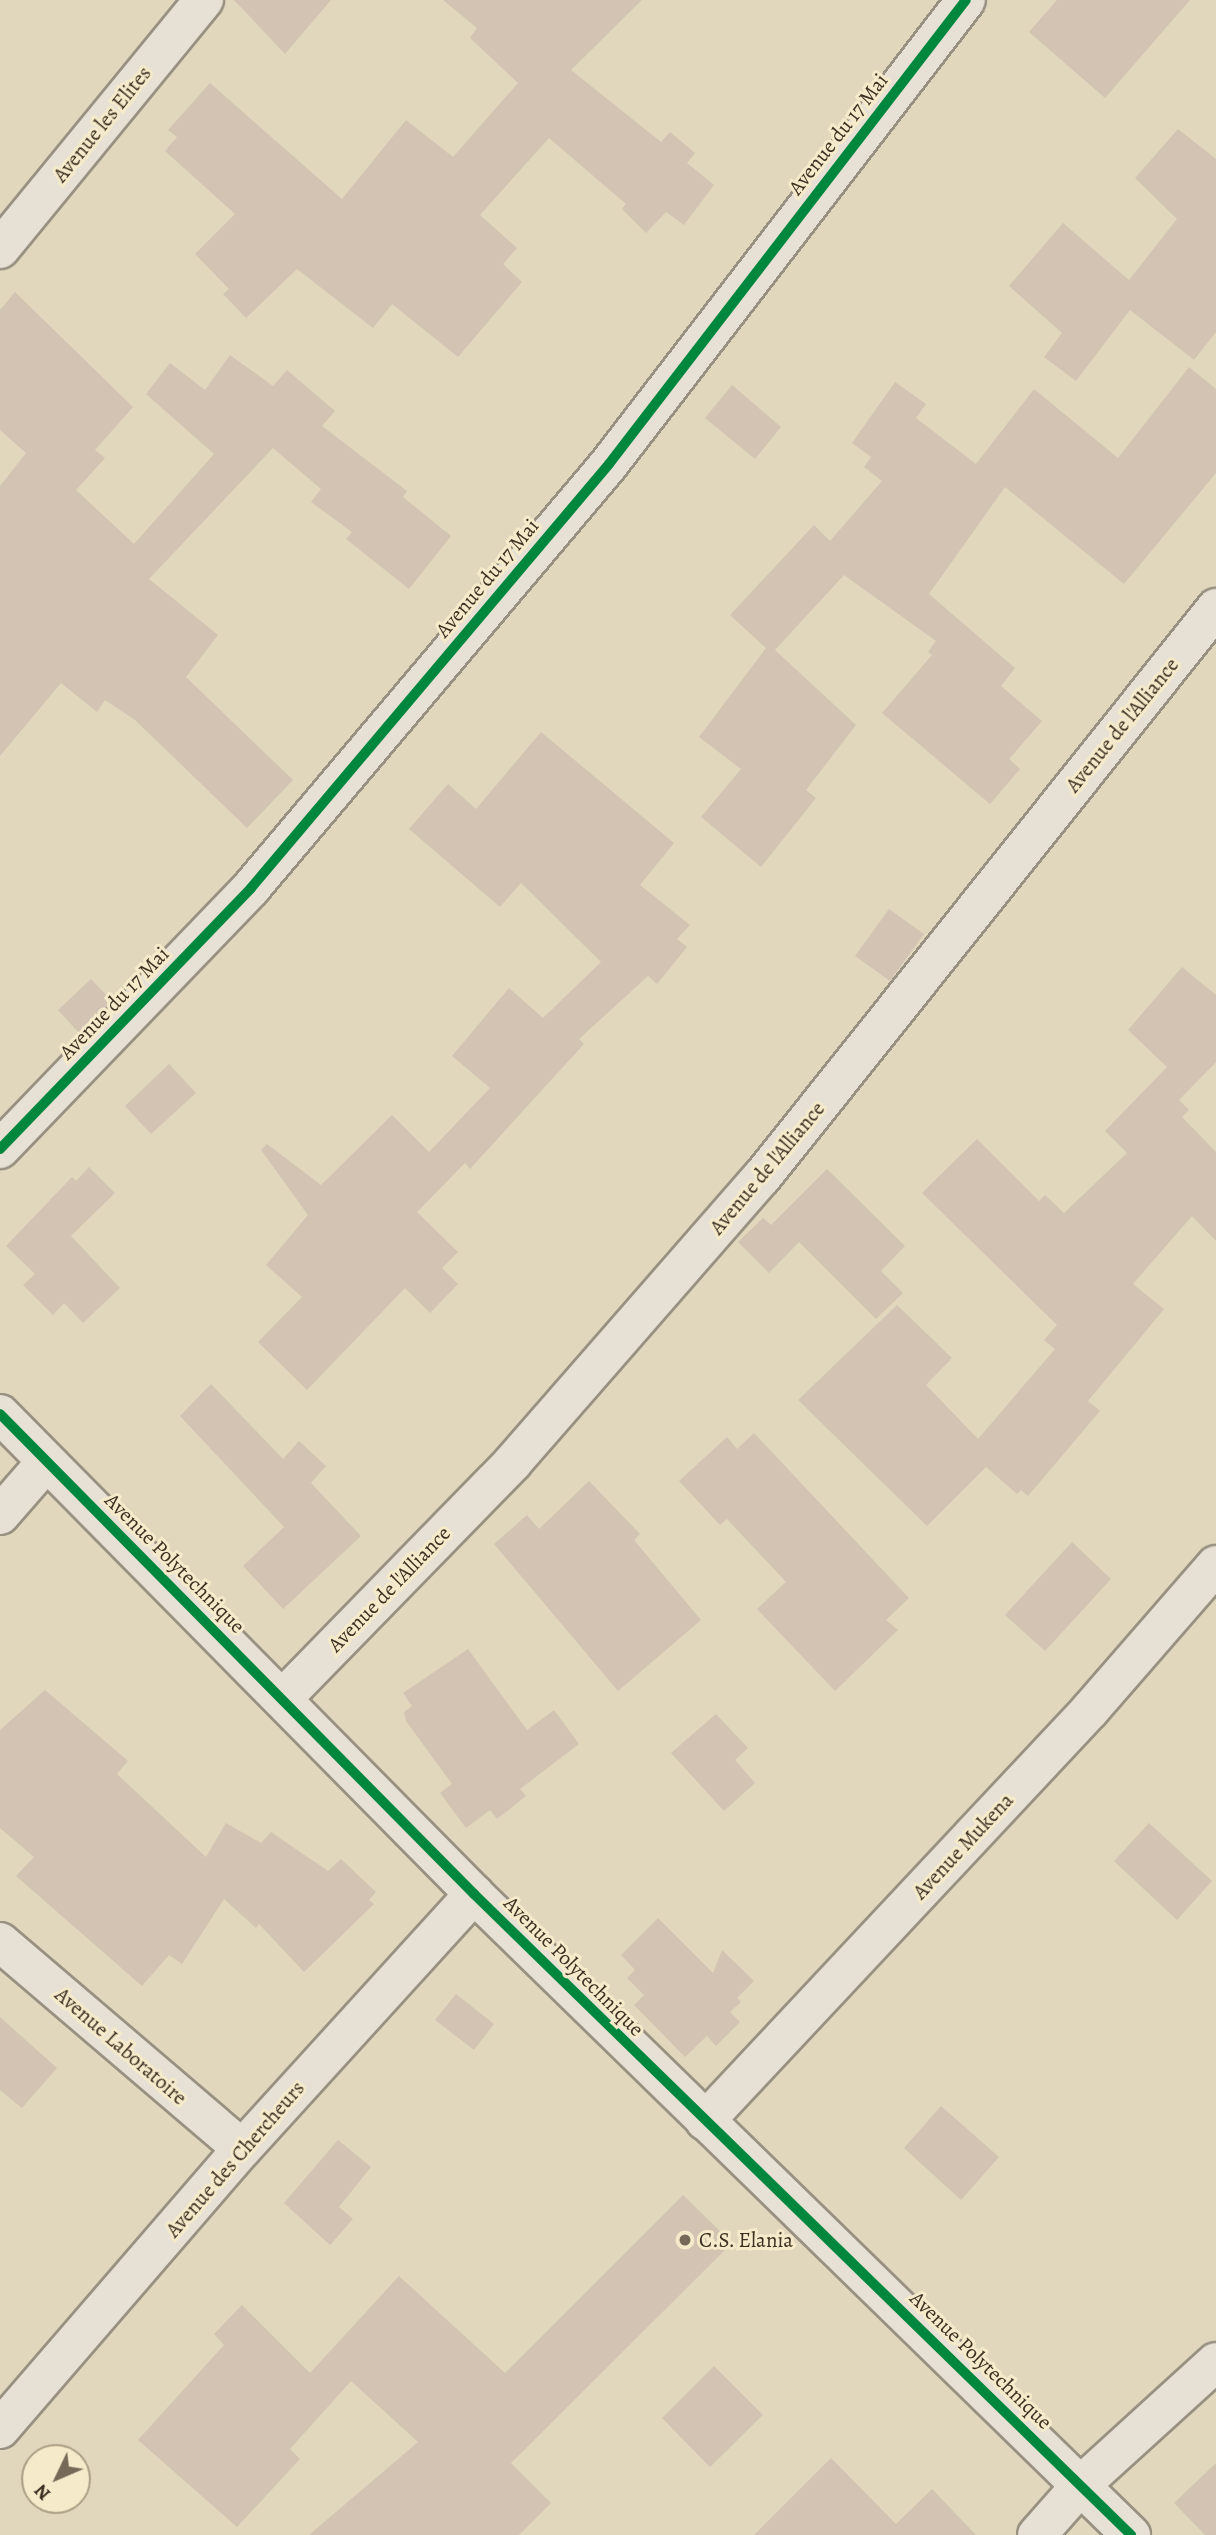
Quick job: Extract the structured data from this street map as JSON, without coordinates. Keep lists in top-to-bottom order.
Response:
{
  "streets": {
    "street": [
      "Avenue les Elites",
      "Avenue du 17 Mai",
      "Avenue de l'Alliance",
      "Avenue Polytechnique",
      "Avenue Mukena",
      "Avenue Laboratoire",
      "Avenue des Chercheurs"
    ]
  },
  "crossings": [
    ["Avenue de l'Alliance", "Avenue Polytechnique"],
    ["Avenue Polytechnique", "Avenue Mukena"],
    ["Avenue Polytechnique", "Avenue des Chercheurs"],
    ["Avenue Laboratoire", "Avenue des Chercheurs"]
  ],
  "places": ["C.S. Elania"],
  "north": "bottom left"
}
